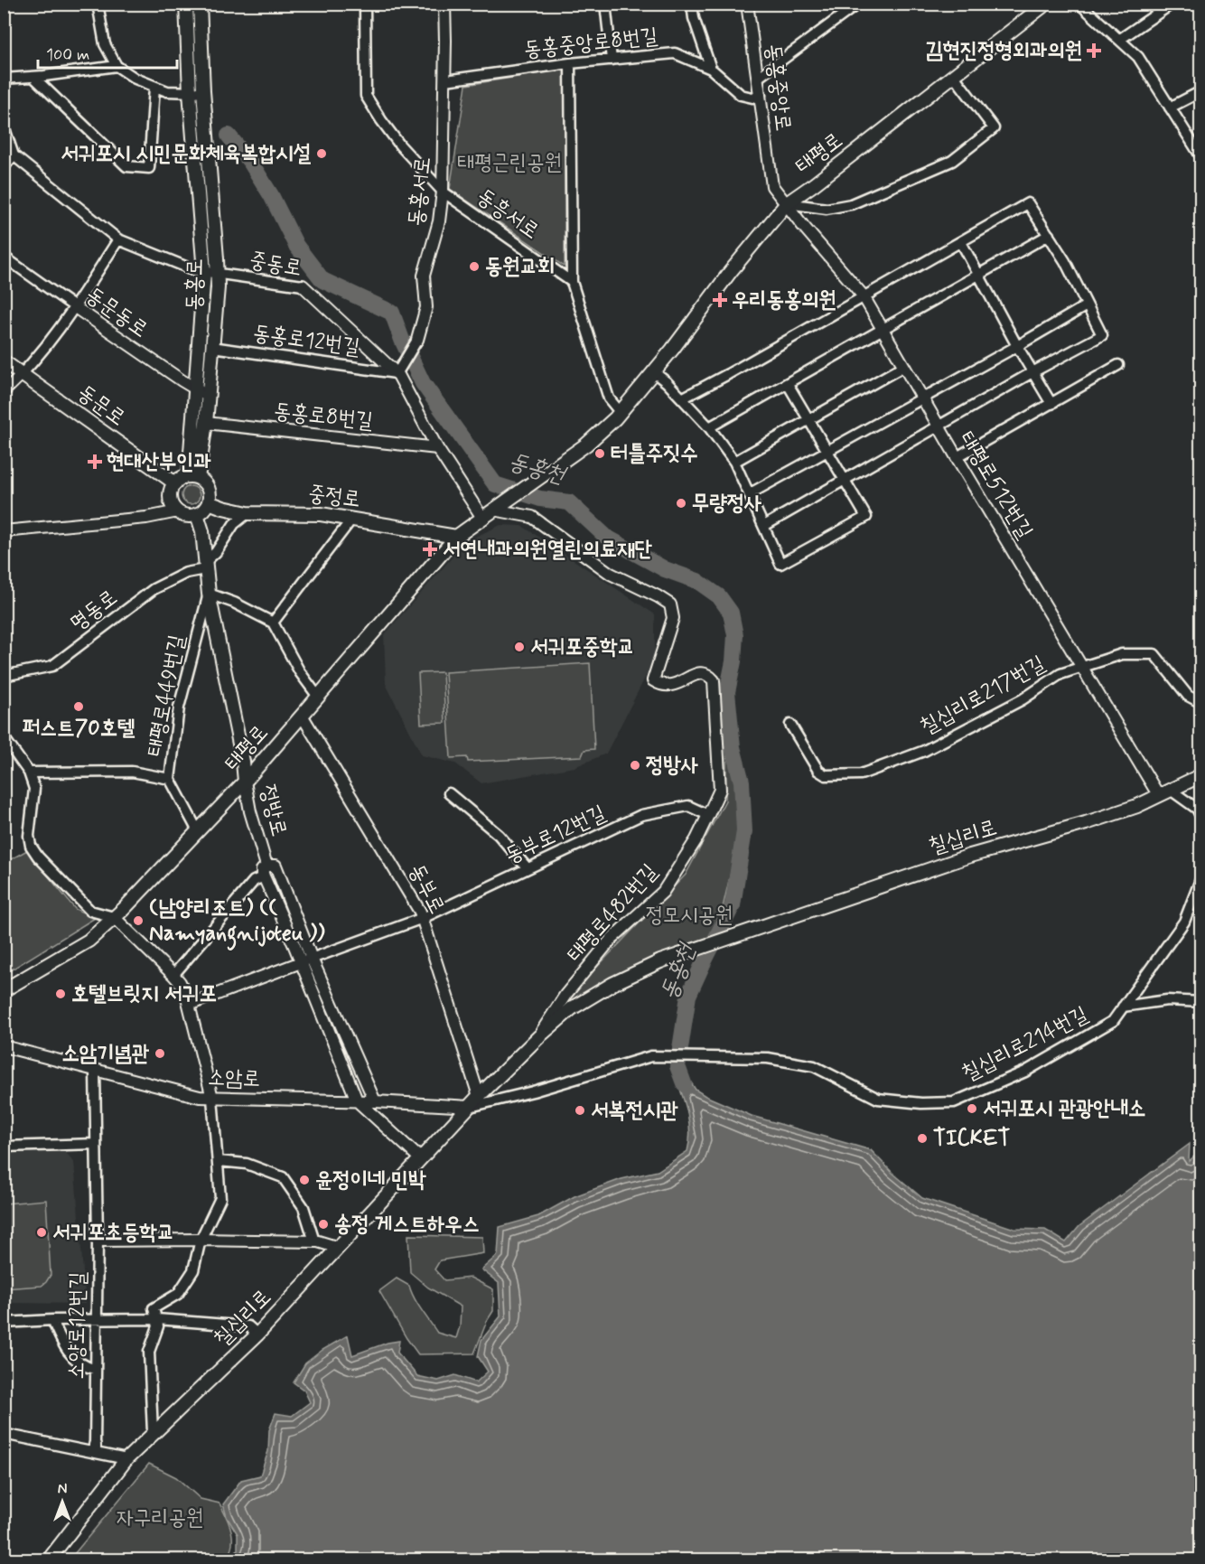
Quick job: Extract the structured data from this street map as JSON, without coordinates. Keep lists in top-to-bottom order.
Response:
{
  "streets": {
    "main road": [
      "태평로",
      "동홍로",
      "동문로",
      "중정로",
      "정방로",
      "칠십리로"
    ],
    "street": [
      "동홍중앙로8번길",
      "동홍중앙로",
      "동홍서로",
      "동흥서로",
      "중동로",
      "동문동로",
      "동홍로12번길",
      "동홍로8번길",
      "태평로512번길",
      "명동로",
      "태평로449번길",
      "칠십리로217번길",
      "동부로12번길",
      "동부로",
      "태평로482번길",
      "칠십리로214번길",
      "소암로",
      "소양로12번길"
    ]
  },
  "crossings": [
    ["동홍중앙로8번길", "동홍중앙로"],
    ["동홍중앙로8번길", "동홍서로"],
    ["동홍중앙로", "태평로"],
    ["동홍중앙로", "태평로512번길"],
    ["태평로", "중동로"],
    ["태평로", "태평로512번길"],
    ["태평로", "중정로"],
    ["태평로", "태평로449번길"],
    ["태평로", "정방로"],
    ["태평로", "동부로"],
    ["태평로", "태평로482번길"],
    ["동홍서로", "동흥서로"],
    ["동홍서로", "중동로"],
    ["동홍서로", "동홍로12번길"],
    ["중동로", "동홍로"],
    ["중동로", "동홍로12번길"],
    ["중동로", "동홍로8번길"],
    ["동홍로", "동문동로"],
    ["동홍로", "동홍로12번길"],
    ["동홍로", "동문로"],
    ["동홍로", "동홍로8번길"],
    ["동홍로", "중정로"],
    ["동홍로", "정방로"],
    ["동문로", "중정로"],
    ["동문로", "정방로"],
    ["태평로512번길", "칠십리로217번길"],
    ["태평로512번길", "칠십리로"],
    ["중정로", "정방로"],
    ["명동로", "정방로"],
    ["태평로449번길", "정방로"],
    ["정방로", "소암로"],
    ["동부로12번길", "동부로"],
    ["동부로12번길", "태평로482번길"],
    ["칠십리로", "동부로"],
    ["칠십리로", "태평로482번길"],
    ["칠십리로", "칠십리로214번길"],
    ["칠십리로", "소암로"],
    ["칠십리로214번길", "소암로"],
    ["소암로", "소양로12번길"]
  ],
  "water": ["동홍천"],
  "parks": ["태평근린공원", "정모시공원", "자구리공원"],
  "places": {
    "health": [
      "김현진정형외과의원",
      "우리동홍의원",
      "현대산부인과",
      "서연내과의원열린의료재단"
    ],
    "other": [
      "서귀포시 시민문화체육복합시설",
      "동원교회",
      "터틀주짓수",
      "무량정사",
      "서귀포중학교",
      "퍼스트70호텔",
      "정방사",
      "(남양리조트) (( Namyangnijoteu ))",
      "호텔브릿지 서귀포",
      "소암기념관",
      "서귀포시 관광안내소",
      "서복전시관",
      "TICKET",
      "윤정이네 민박",
      "송정 게스트하우스",
      "서귀포초등학교"
    ]
  },
  "scale_bar": "100 m",
  "north": "top"
}
